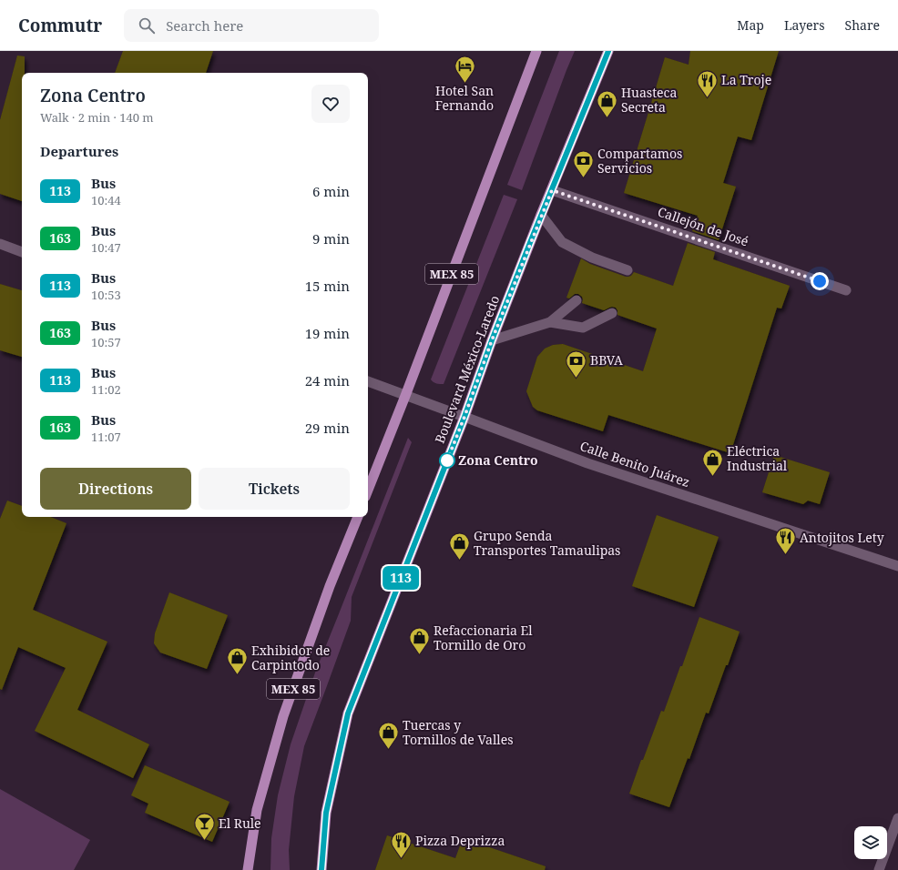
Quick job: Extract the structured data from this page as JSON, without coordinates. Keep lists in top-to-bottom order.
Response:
{
  "streets": {
    "main road": ["MEX 85", "Boulevard México-Laredo"],
    "street": ["Callejón de José", "Calle Benito Juárez"]
  },
  "crossings": [
    ["Callejón de José", "Boulevard México-Laredo"],
    ["MEX 85", "Calle Benito Juárez"],
    ["Boulevard México-Laredo", "Calle Benito Juárez"]
  ],
  "places": {
    "hotel": ["Hotel San Fernando"],
    "restaurant": ["La Troje", "Antojitos Lety", "Pizza Deprizza"],
    "shop": [
      "Huasteca Secreta",
      "Eléctrica Industrial",
      "Grupo Senda Transportes Tamaulipas",
      "Refaccionaria El Tornillo de Oro",
      "Exhibidor de Carpintodo",
      "Tuercas y Tornillos de Valles"
    ],
    "bank": ["Compartamos Servicios", "BBVA"],
    "other": ["Zona Centro"],
    "bar": ["El Rule"]
  },
  "lines": ["bus line 113"],
  "page": {
    "header": "Commutr",
    "search": "Search here",
    "nav": ["Map", "Layers", "Share"],
    "on_map": "113",
    "heading": [
      ["Zona Centro", "Walk · 2 min · 140 m"],
      "Departures"
    ],
    "list": [
      {
        "mark": "113",
        "name": "Bus",
        "note": "10:44",
        "value": "6 min"
      },
      {
        "mark": "163",
        "name": "Bus",
        "note": "10:47",
        "value": "9 min"
      },
      {
        "mark": "113",
        "name": "Bus",
        "note": "10:53",
        "value": "15 min"
      },
      {
        "mark": "163",
        "name": "Bus",
        "note": "10:57",
        "value": "19 min"
      },
      {
        "mark": "113",
        "name": "Bus",
        "note": "11:02",
        "value": "24 min"
      },
      {
        "mark": "163",
        "name": "Bus",
        "note": "11:07",
        "value": "29 min"
      }
    ],
    "buttons": ["Directions", "Tickets"]
  }
}
